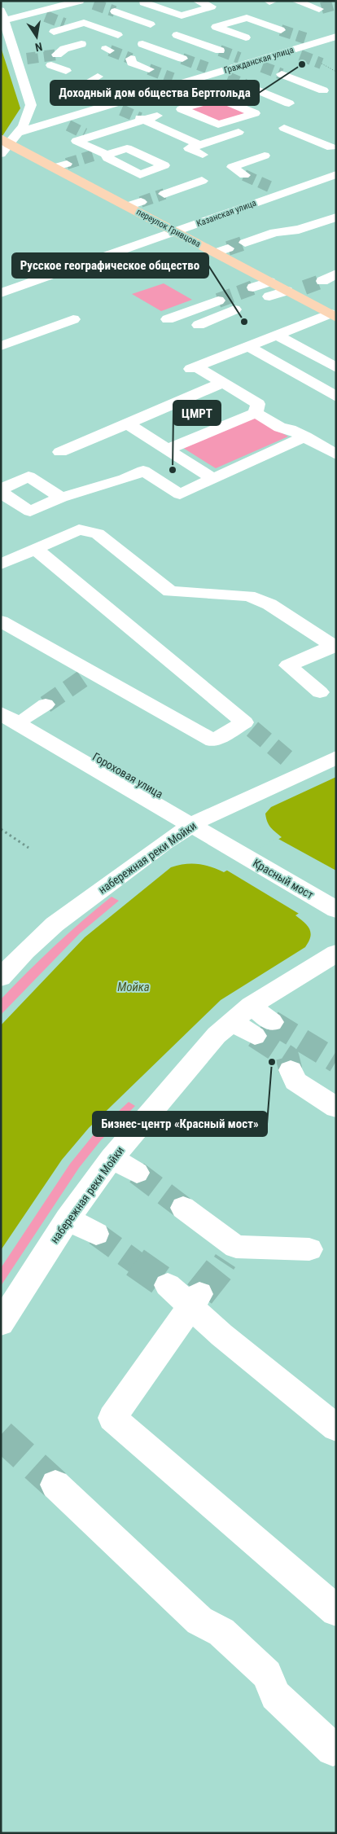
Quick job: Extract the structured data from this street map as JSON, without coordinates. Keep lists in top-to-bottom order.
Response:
{
  "streets": {
    "main road": ["переулок Гривцова"],
    "street": [
      "Гражданская улица",
      "Казанская улица",
      "Гороховая улица",
      "набережная реки Мойки",
      "Красный мост"
    ]
  },
  "crossings": [
    ["Казанская улица", "переулок Гривцова"],
    ["Гороховая улица", "набережная реки Мойки"],
    ["Гороховая улица", "Красный мост"]
  ],
  "water": ["Мойка"],
  "places": [
    "Доходный дом общества Бертгольда",
    "Русское географическое общество",
    "ЦМРТ",
    "Бизнес-центр «Красный мост»"
  ],
  "north": "bottom"
}
